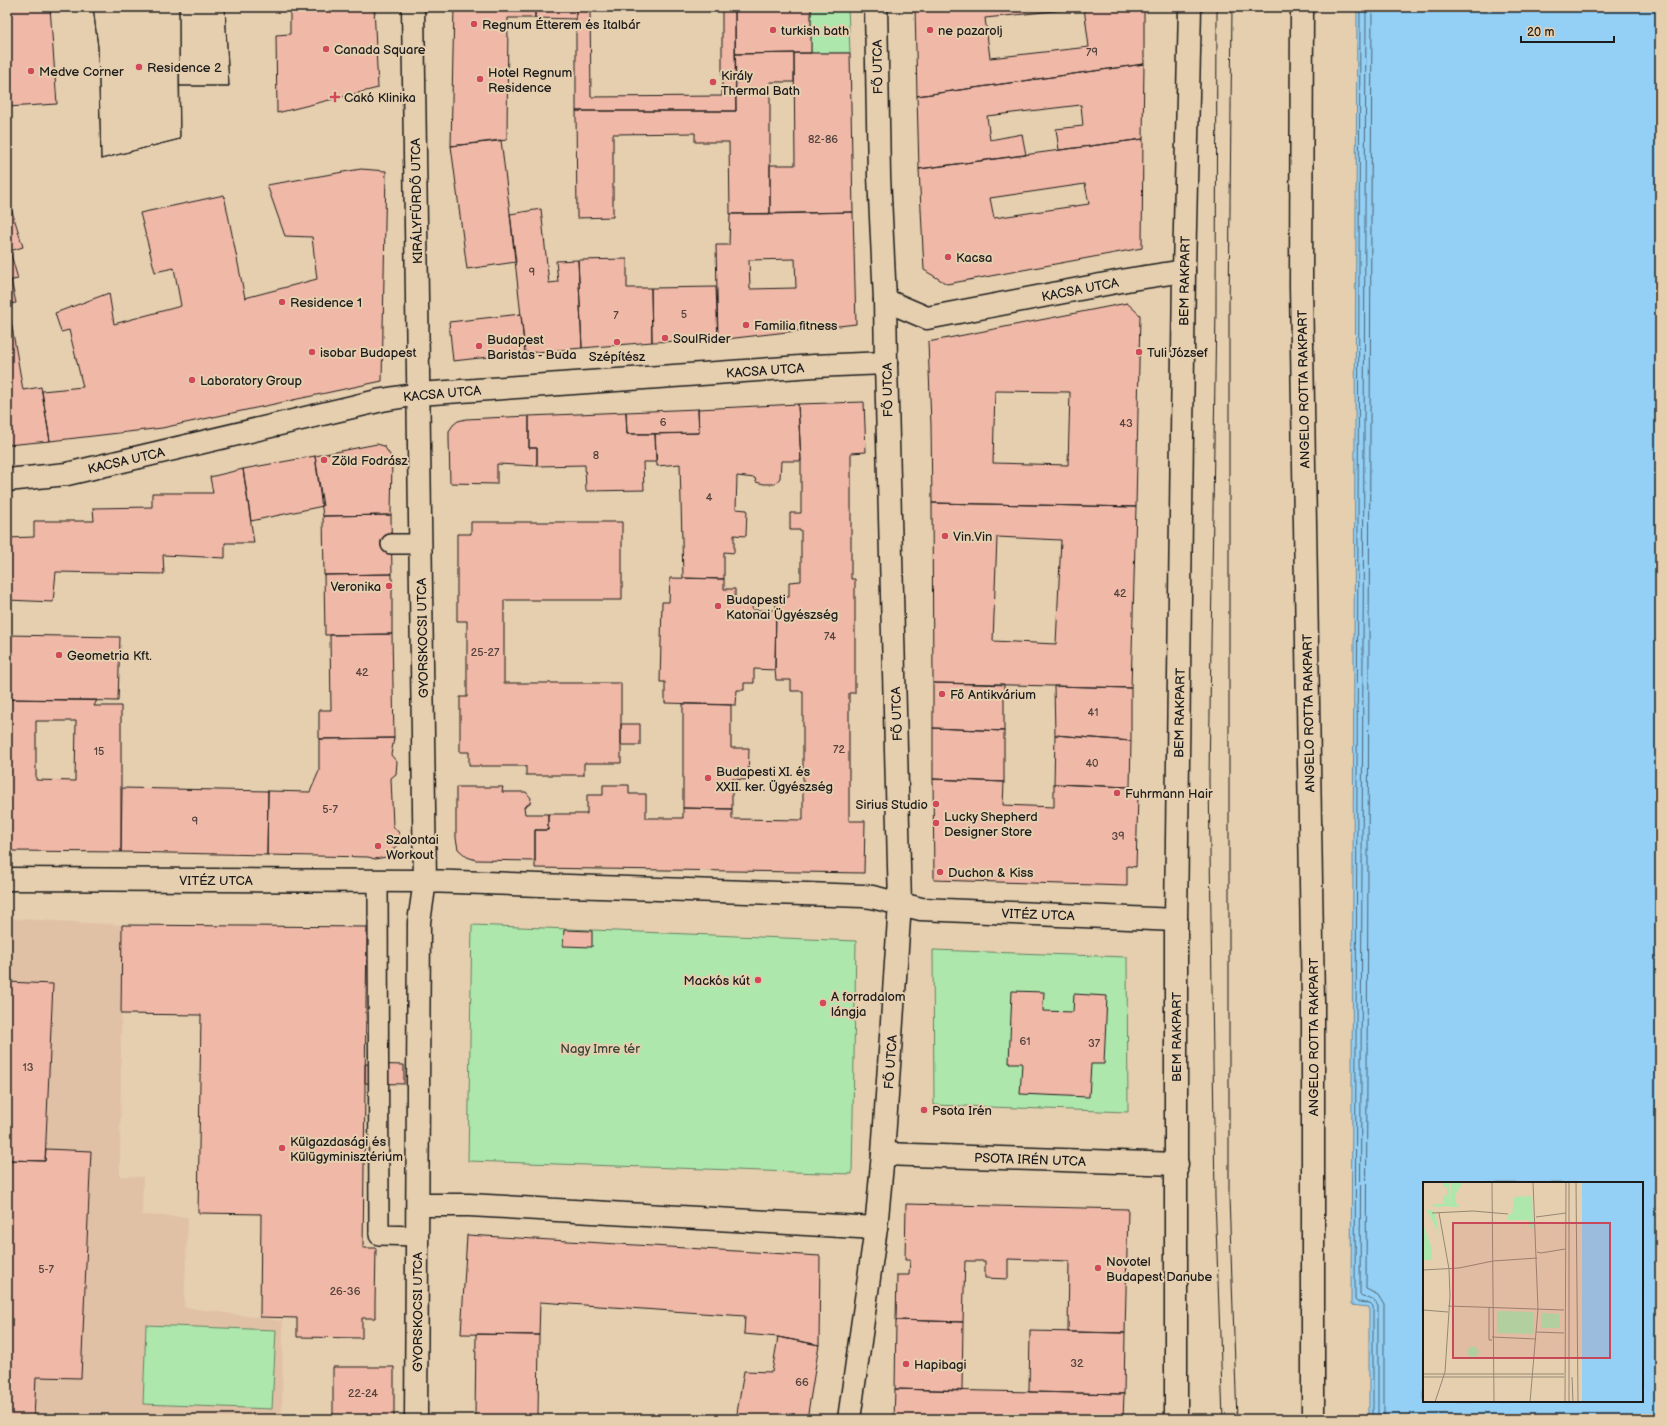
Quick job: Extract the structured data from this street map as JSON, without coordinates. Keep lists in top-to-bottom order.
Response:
{
  "streets": {
    "street": [
      "FŐ UTCA",
      "KIRÁLYFÜRDŐ UTCA",
      "BEM RAKPART",
      "KACSA UTCA",
      "ANGELO ROTTA RAKPART",
      "GYORSKOCSI UTCA",
      "VITÉZ UTCA",
      "PSOTA IRÉN UTCA"
    ]
  },
  "crossings": [
    ["FŐ UTCA", "KACSA UTCA"],
    ["FŐ UTCA", "VITÉZ UTCA"],
    ["FŐ UTCA", "PSOTA IRÉN UTCA"],
    ["KIRÁLYFÜRDŐ UTCA", "KACSA UTCA"],
    ["KIRÁLYFÜRDŐ UTCA", "GYORSKOCSI UTCA"],
    ["BEM RAKPART", "KACSA UTCA"],
    ["BEM RAKPART", "VITÉZ UTCA"],
    ["BEM RAKPART", "PSOTA IRÉN UTCA"],
    ["KACSA UTCA", "GYORSKOCSI UTCA"],
    ["GYORSKOCSI UTCA", "VITÉZ UTCA"]
  ],
  "parks": ["Nagy Imre tér"],
  "places": {
    "other": [
      "Regnum Étterem és Italbár",
      "turkish bath",
      "ne pazarolj",
      "Canada Square",
      "Residence 2",
      "Medve Corner",
      "Hotel Regnum Residence",
      "Király Thermal Bath",
      "Kacsa",
      "Residence 1",
      "Familia fitness",
      "SoulRider",
      "Szépítész",
      "Budapest Baristas - Buda",
      "isobar Budapest",
      "Tuli József",
      "Laboratory Group",
      "Zöld Fodrász",
      "Vin.Vin",
      "Veronika",
      "Budapesti Katonai Ügyészség",
      "Geometria Kft.",
      "Fő Antikvárium",
      "Budapesti XI. és XXII. ker. Ügyészség",
      "Fuhrmann Hair",
      "Sirius Studio",
      "Lucky Shepherd Designer Store",
      "Szalontai Workout",
      "Duchon & Kiss",
      "Mackós kút",
      "A forradalom lángja",
      "Psota Irén",
      "Külgazdasági és Külügyminisztérium",
      "Novotel Budapest Danube",
      "Hapibagi"
    ],
    "health": ["Cakó Klinika"]
  },
  "house_numbers": [
    "79",
    "82-86",
    "9",
    "5",
    "7",
    "6",
    "43",
    "8",
    "4",
    "42",
    "74",
    "25-27",
    "42",
    "41",
    "72",
    "15",
    "40",
    "5-7",
    "9",
    "39",
    "61",
    "37",
    "13",
    "5-7",
    "26-36",
    "32",
    "66",
    "22-24"
  ],
  "scale_bar": "20 m"
}
